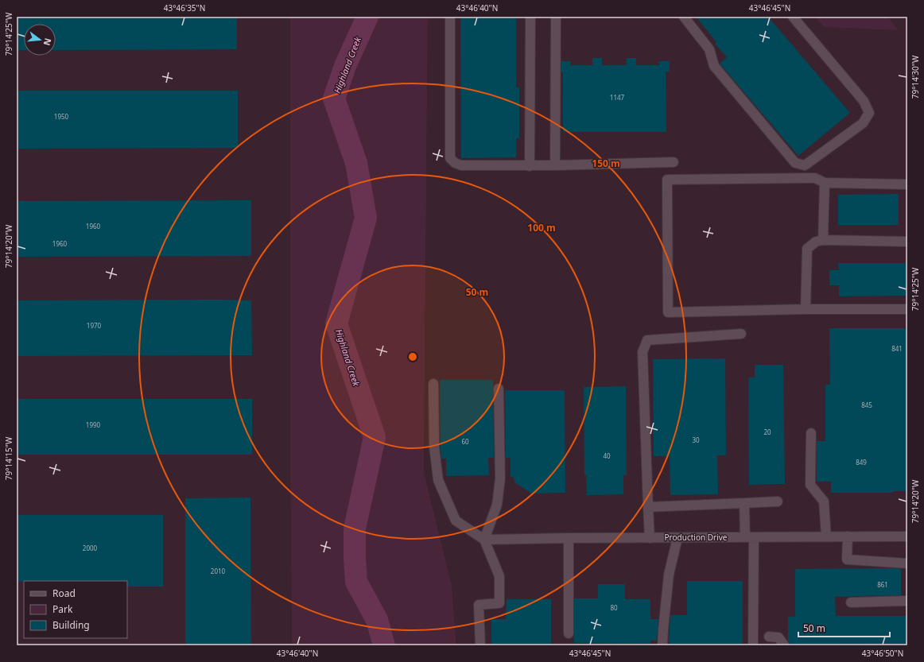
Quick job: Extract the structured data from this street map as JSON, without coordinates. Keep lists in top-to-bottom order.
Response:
{
  "streets": {
    "street": ["Production Drive"]
  },
  "water": ["Highland Creek"],
  "house_numbers": [
    "1147",
    "1950",
    "1960",
    "1960",
    "1970",
    "841",
    "845",
    "1990",
    "20",
    "30",
    "60",
    "40",
    "849",
    "2000",
    "2010",
    "861",
    "80"
  ],
  "legend": ["Road", "Park", "Building"],
  "scale_bar": "50 m",
  "north": "right",
  "coordinates": [
    "43°46'35\"N",
    "43°46'40\"N",
    "43°46'45\"N",
    "79°14'25\"W",
    "79°14'30\"W",
    "79°14'20\"W",
    "79°14'15\"W",
    "43°46'50\"N"
  ],
  "rings": ["150 m", "100 m", "50 m"]
}
